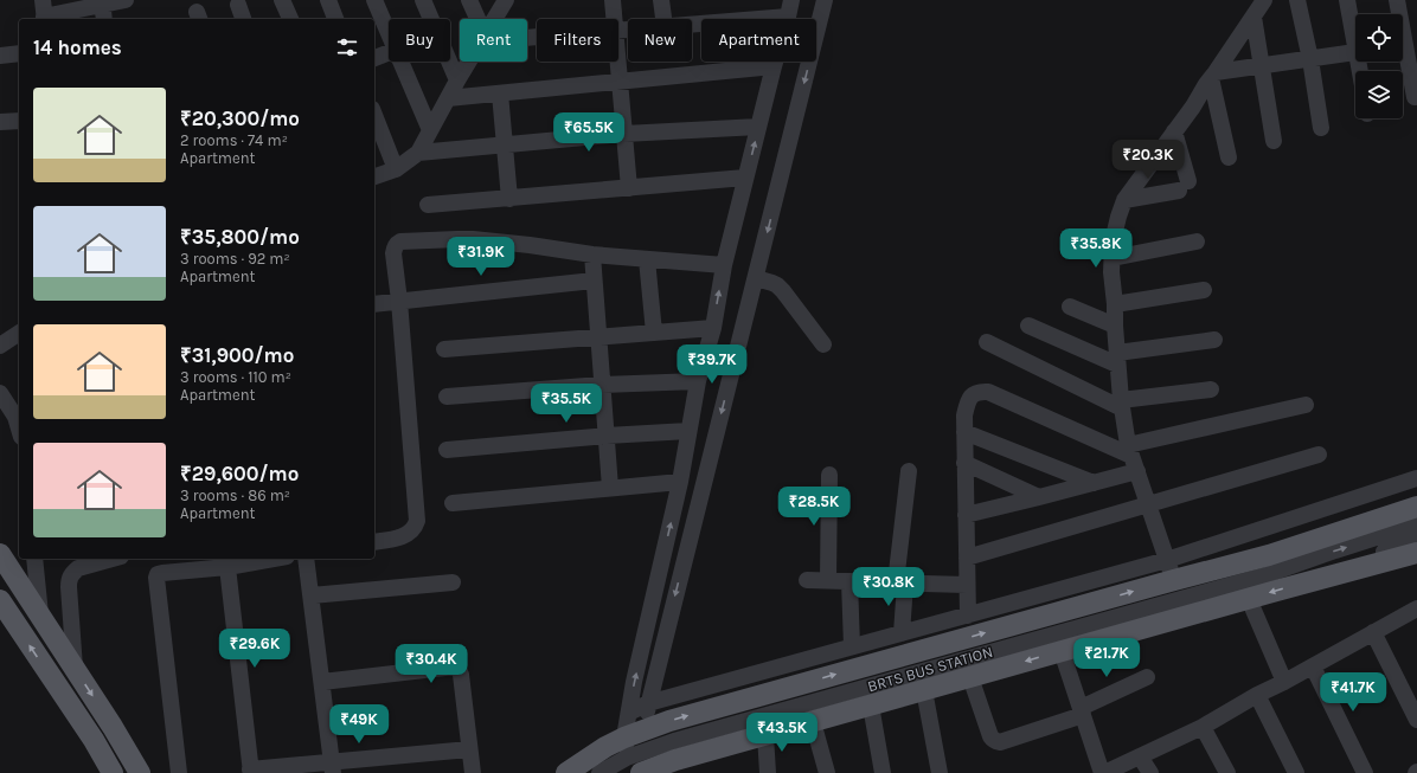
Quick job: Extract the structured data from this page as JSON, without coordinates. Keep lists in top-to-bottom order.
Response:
{
  "streets": {
    "street": ["BRTS BUS STATION"]
  },
  "page": {
    "chip": [
      "Buy",
      "Rent",
      "Filters",
      "New",
      "Apartment"
    ],
    "heading": "14 homes",
    "list": [
      {
        "name": "₹20,300/mo",
        "note": "2 rooms · 74 m² · Apartment"
      },
      {
        "name": "₹35,800/mo",
        "note": "3 rooms · 92 m² · Apartment"
      },
      {
        "name": "₹31,900/mo",
        "note": "3 rooms · 110 m² · Apartment"
      },
      {
        "name": "₹29,600/mo",
        "note": "3 rooms · 86 m² · Apartment"
      }
    ],
    "price": [
      "₹65.5K",
      "₹20.3K",
      "₹35.8K",
      "₹31.9K",
      "₹39.7K",
      "₹35.5K",
      "₹28.5K",
      "₹30.8K",
      "₹29.6K",
      "₹21.7K",
      "₹30.4K",
      "₹41.7K",
      "₹49K",
      "₹43.5K"
    ]
  }
}
